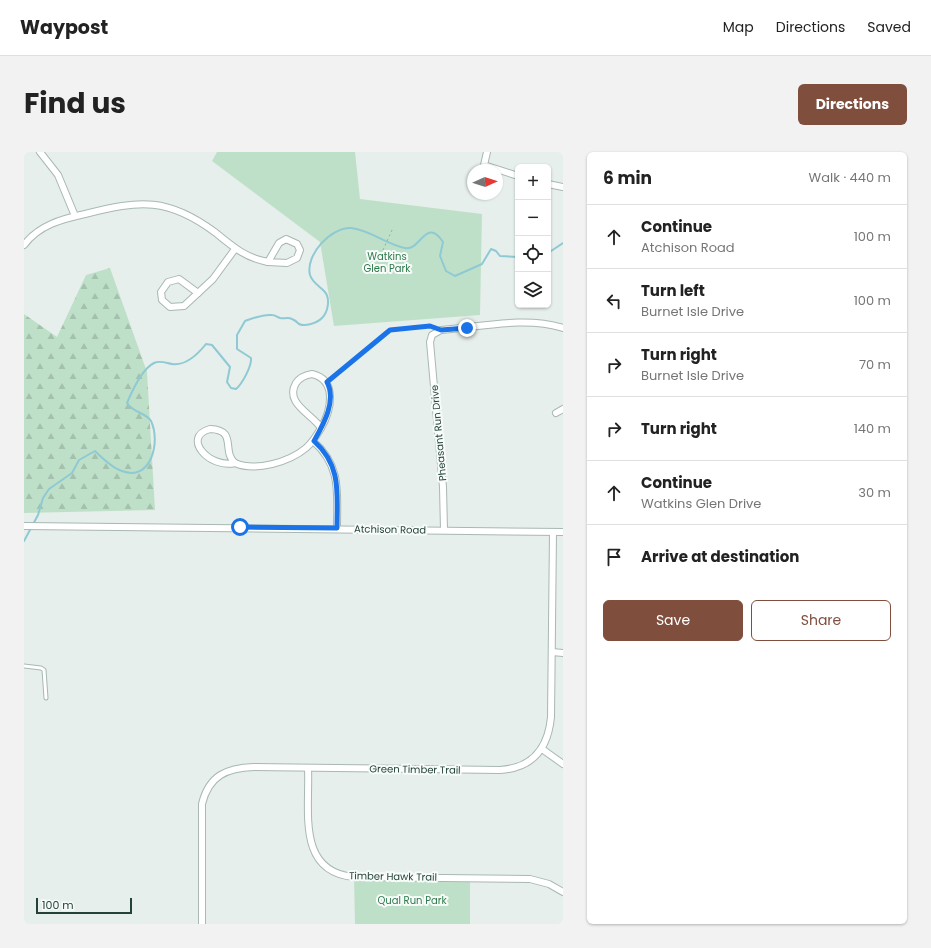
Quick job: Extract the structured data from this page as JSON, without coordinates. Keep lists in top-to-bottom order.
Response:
{
  "streets": {
    "street": [
      "Pheasant Run Drive",
      "Atchison Road",
      "Green Timber Trail",
      "Timber Hawk Trail"
    ]
  },
  "crossings": [
    ["Pheasant Run Drive", "Atchison Road"],
    ["Green Timber Trail", "Timber Hawk Trail"]
  ],
  "parks": ["Watkins Glen Park", "Qual Run Park"],
  "scale_bar": "100 m",
  "north": "right",
  "page": {
    "header": "Waypost",
    "nav": ["Map", "Directions", "Saved"],
    "title": "Find us",
    "buttons": [
      "Directions",
      ["Save", "Share"]
    ],
    "heading": ["6 min", "Walk · 440 m"],
    "map_buttons": ["+", "−"],
    "list": [
      ["Continue", "Atchison Road", "100 m"],
      ["Turn left", "Burnet Isle Drive", "100 m"],
      ["Turn right", "Burnet Isle Drive", "70 m"],
      ["Turn right", "140 m"],
      ["Continue", "Watkins Glen Drive", "30 m"],
      "Arrive at destination"
    ],
    "scale": "100 m"
  }
}
